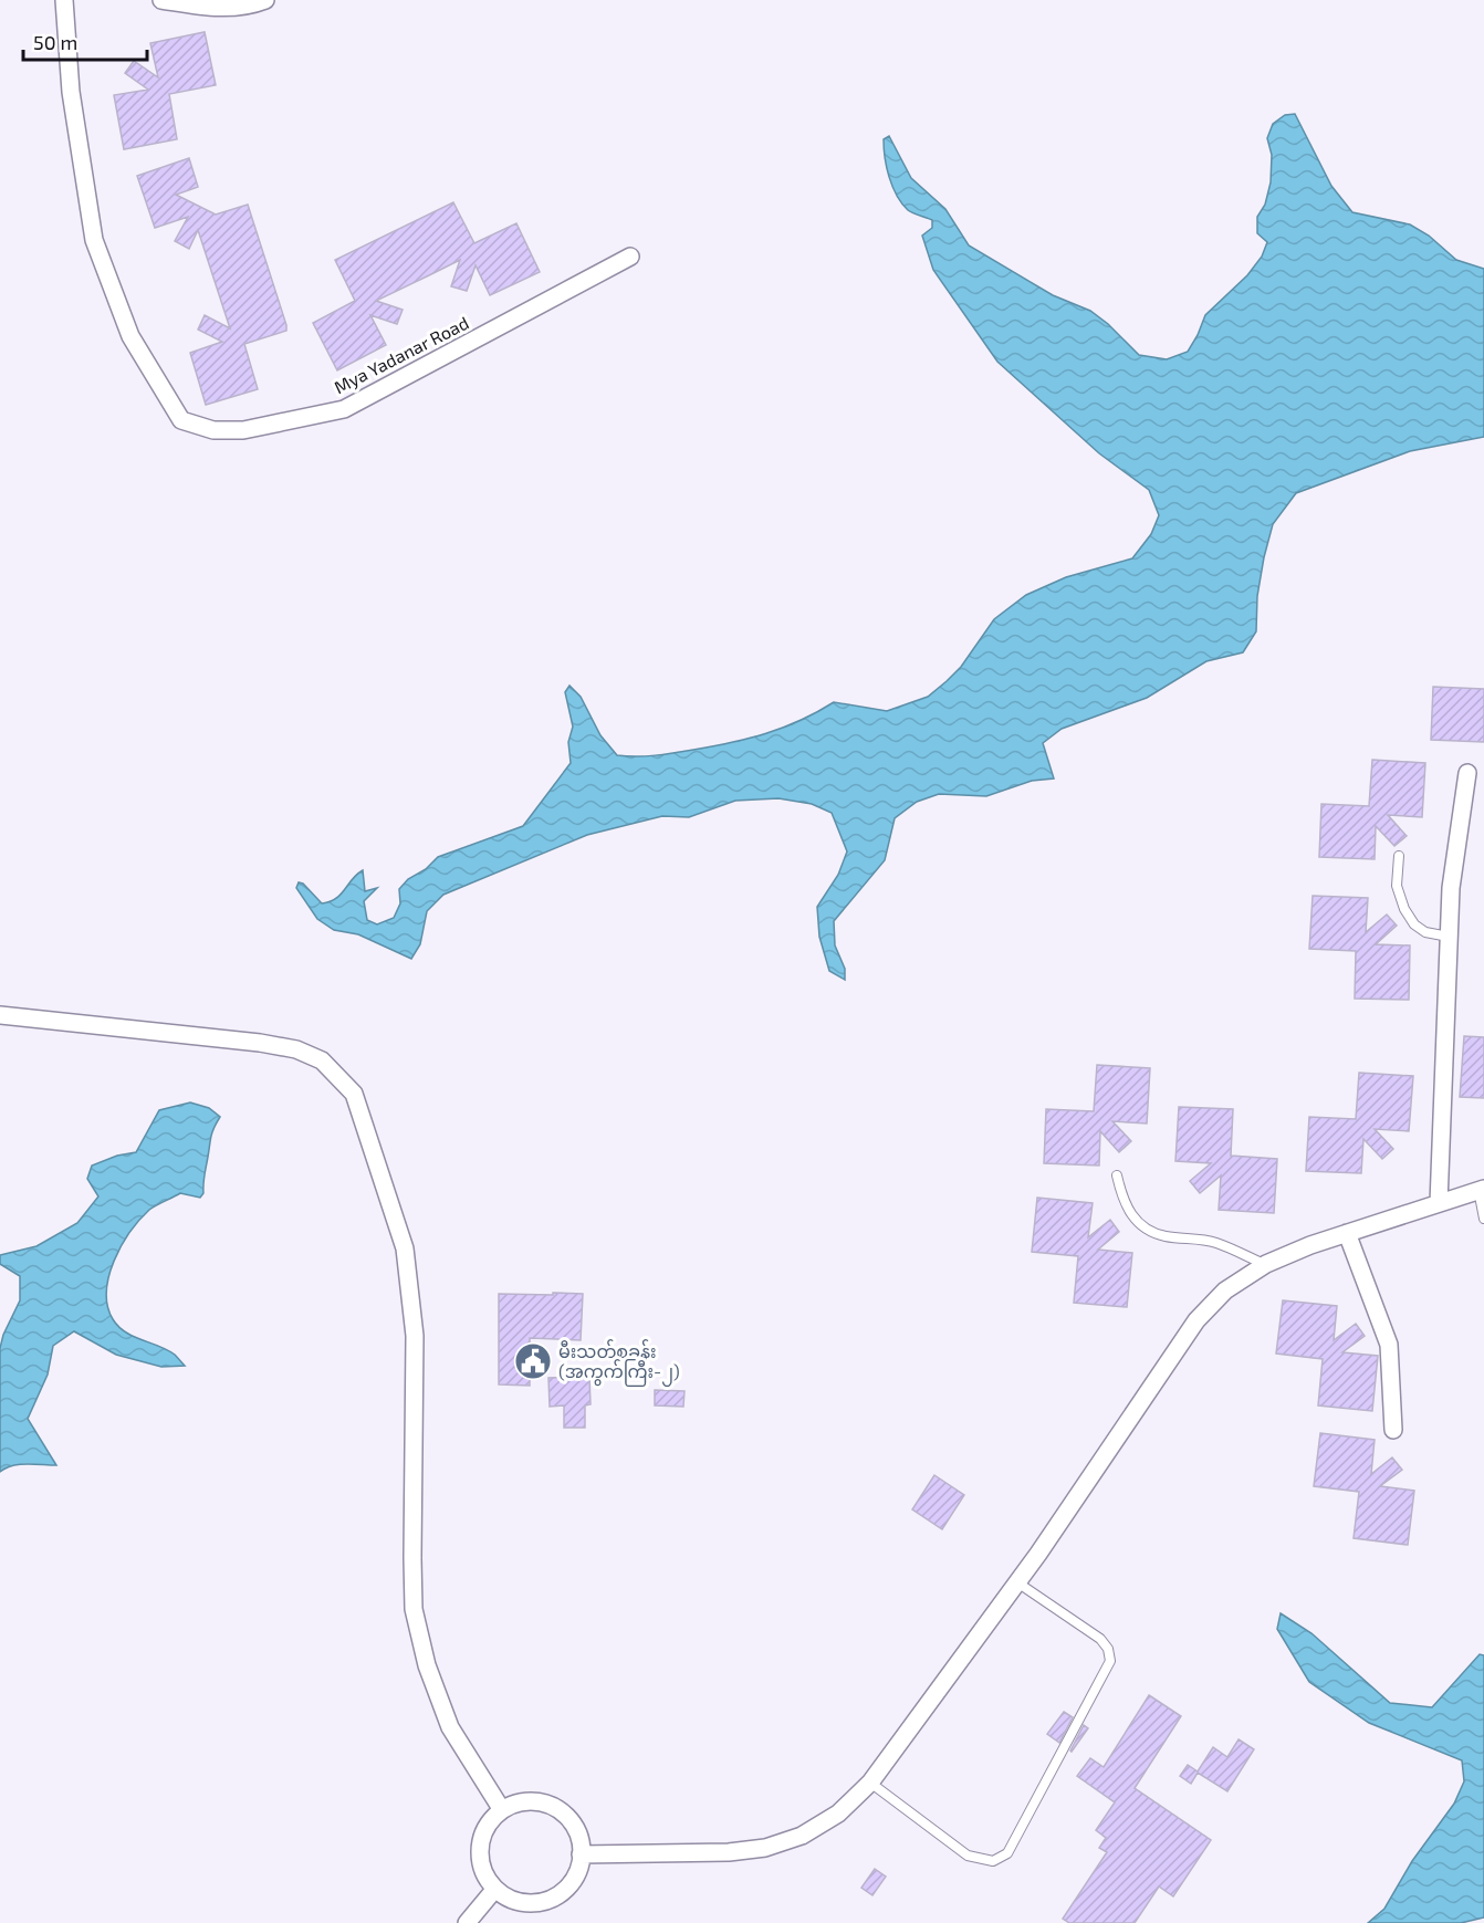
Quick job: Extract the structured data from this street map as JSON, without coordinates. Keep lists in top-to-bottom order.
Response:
{
  "streets": {
    "street": ["Mya Yadanar Road"]
  },
  "places": {
    "public building": ["မီးသတ်စခန်း (အကွက်ကြီး-၂)"]
  },
  "scale_bar": "50 m"
}
